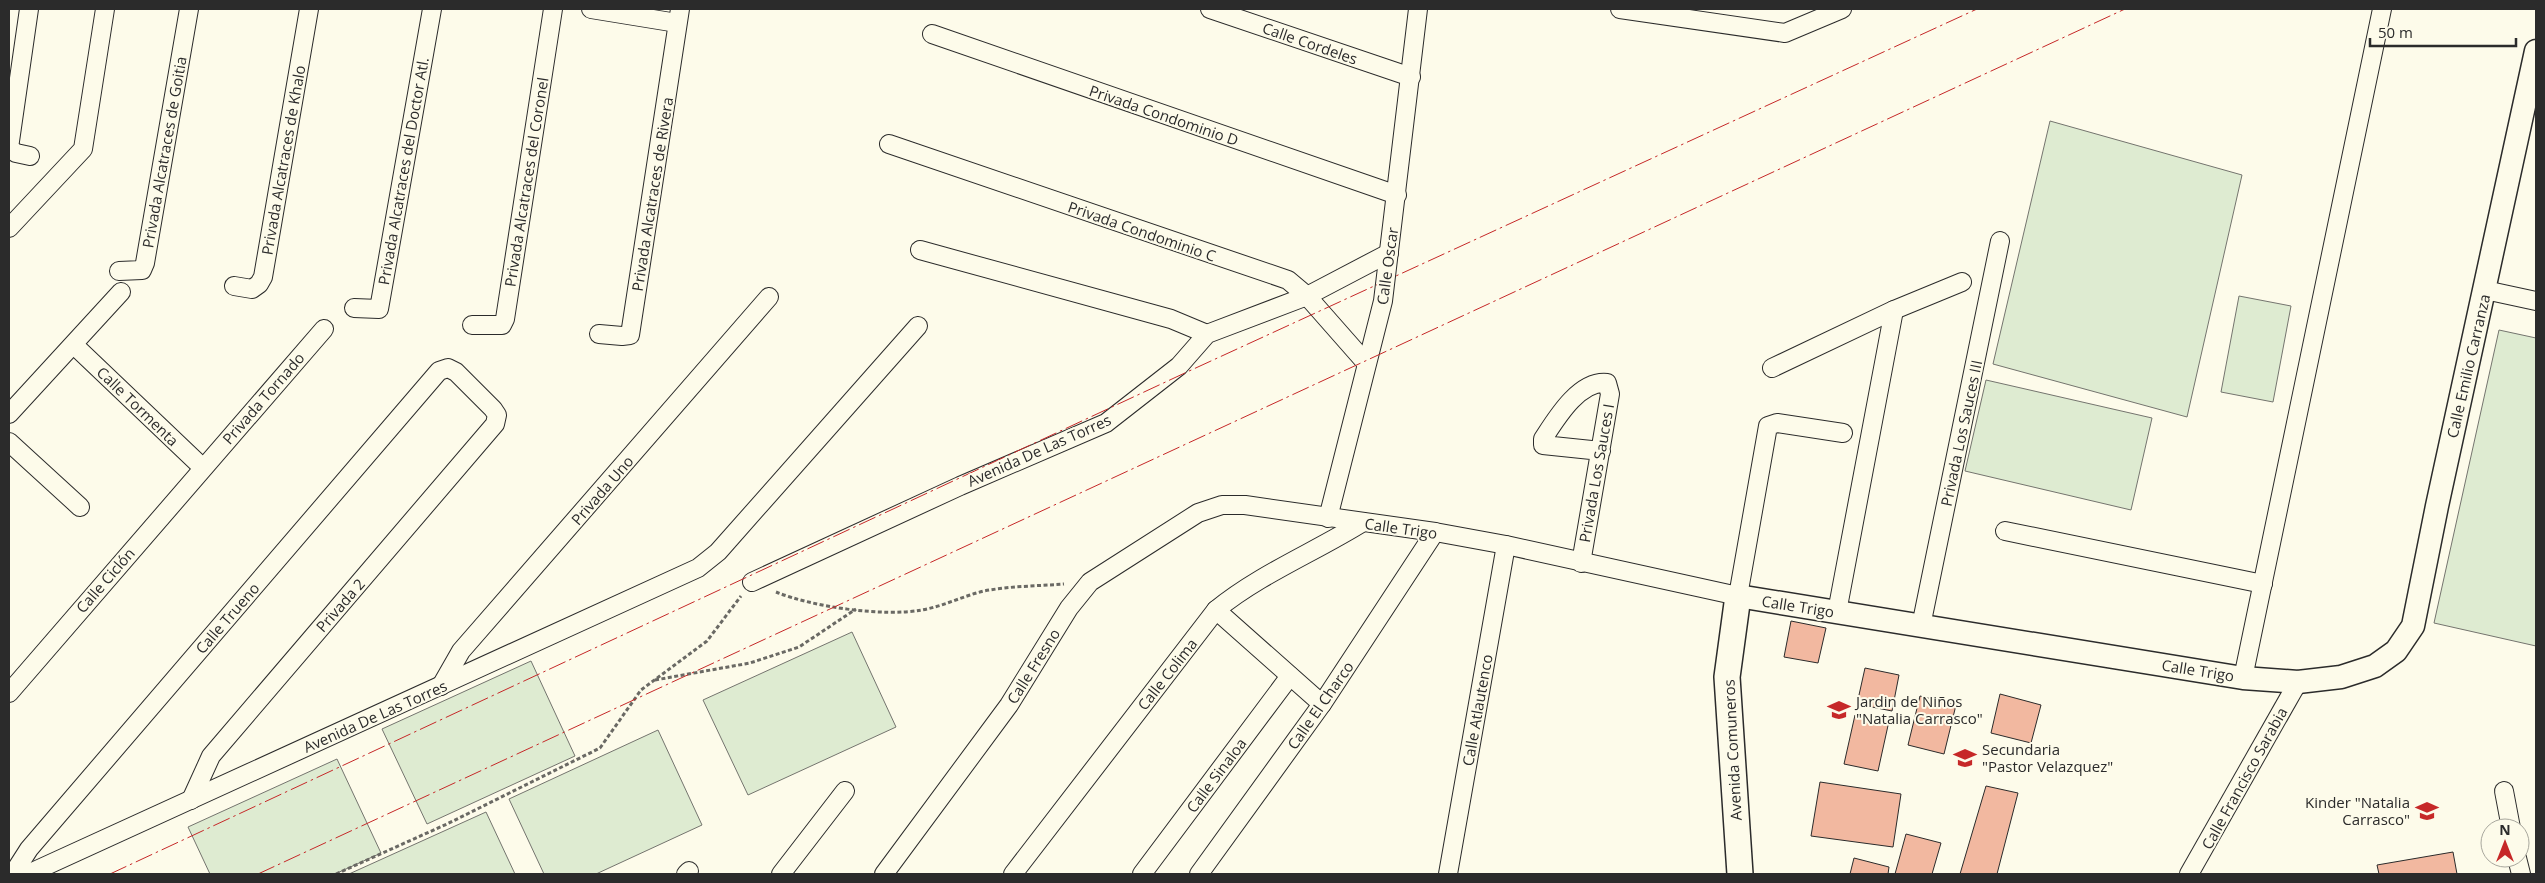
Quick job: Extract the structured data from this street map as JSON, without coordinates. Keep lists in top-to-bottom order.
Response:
{
  "streets": {
    "main road": ["Avenida Comuneros"],
    "street": [
      "Calle Cordeles",
      "Privada Condominio D",
      "Privada Alcatraces de Goitia",
      "Privada Alcatraces de Khalo",
      "Privada Alcatraces del Doctor Atl.",
      "Privada Alcatraces del Coronel",
      "Privada Alcatraces de Rivera",
      "Privada Condominio C",
      "Calle Oscar",
      "Calle Emilio Carranza",
      "Privada Tornado",
      "Calle Tormenta",
      "Privada Los Sauces III",
      "Avenida De Las Torres",
      "Privada Los Sauces I",
      "Privada Uno",
      "Calle Trigo",
      "Calle Ciclón",
      "Privada 2",
      "Calle Trueno",
      "Calle Fresno",
      "Calle Colima",
      "Calle El Charco",
      "Calle Atlautenco",
      "Calle Sinaloa",
      "Calle Francisco Sarabia"
    ]
  },
  "crossings": [
    ["Calle Cordeles", "Calle Oscar"],
    ["Privada Condominio D", "Calle Oscar"],
    ["Privada Condominio C", "Calle Oscar"],
    ["Privada Condominio C", "Avenida De Las Torres"],
    ["Calle Oscar", "Avenida De Las Torres"],
    ["Calle Oscar", "Calle Trigo"],
    ["Calle Emilio Carranza", "Calle Trigo"],
    ["Privada Tornado", "Calle Tormenta"],
    ["Privada Tornado", "Calle Ciclón"],
    ["Calle Tormenta", "Calle Ciclón"],
    ["Privada Los Sauces III", "Calle Trigo"],
    ["Avenida De Las Torres", "Privada Uno"],
    ["Avenida De Las Torres", "Privada 2"],
    ["Privada Los Sauces I", "Calle Trigo"],
    ["Calle Trigo", "Calle Fresno"],
    ["Calle Trigo", "Calle Colima"],
    ["Calle Trigo", "Calle El Charco"],
    ["Calle Trigo", "Calle Atlautenco"],
    ["Calle Trigo", "Avenida Comuneros"],
    ["Calle Trigo", "Calle Francisco Sarabia"],
    ["Privada 2", "Calle Trueno"]
  ],
  "places": {
    "school or university": ["Jardin de Niños \"Natalia Carrasco\"", "Secundaria \"Pastor Velazquez\"", "Kinder \"Natalia Carrasco\""]
  },
  "scale_bar": "50 m",
  "north": "top"
}
